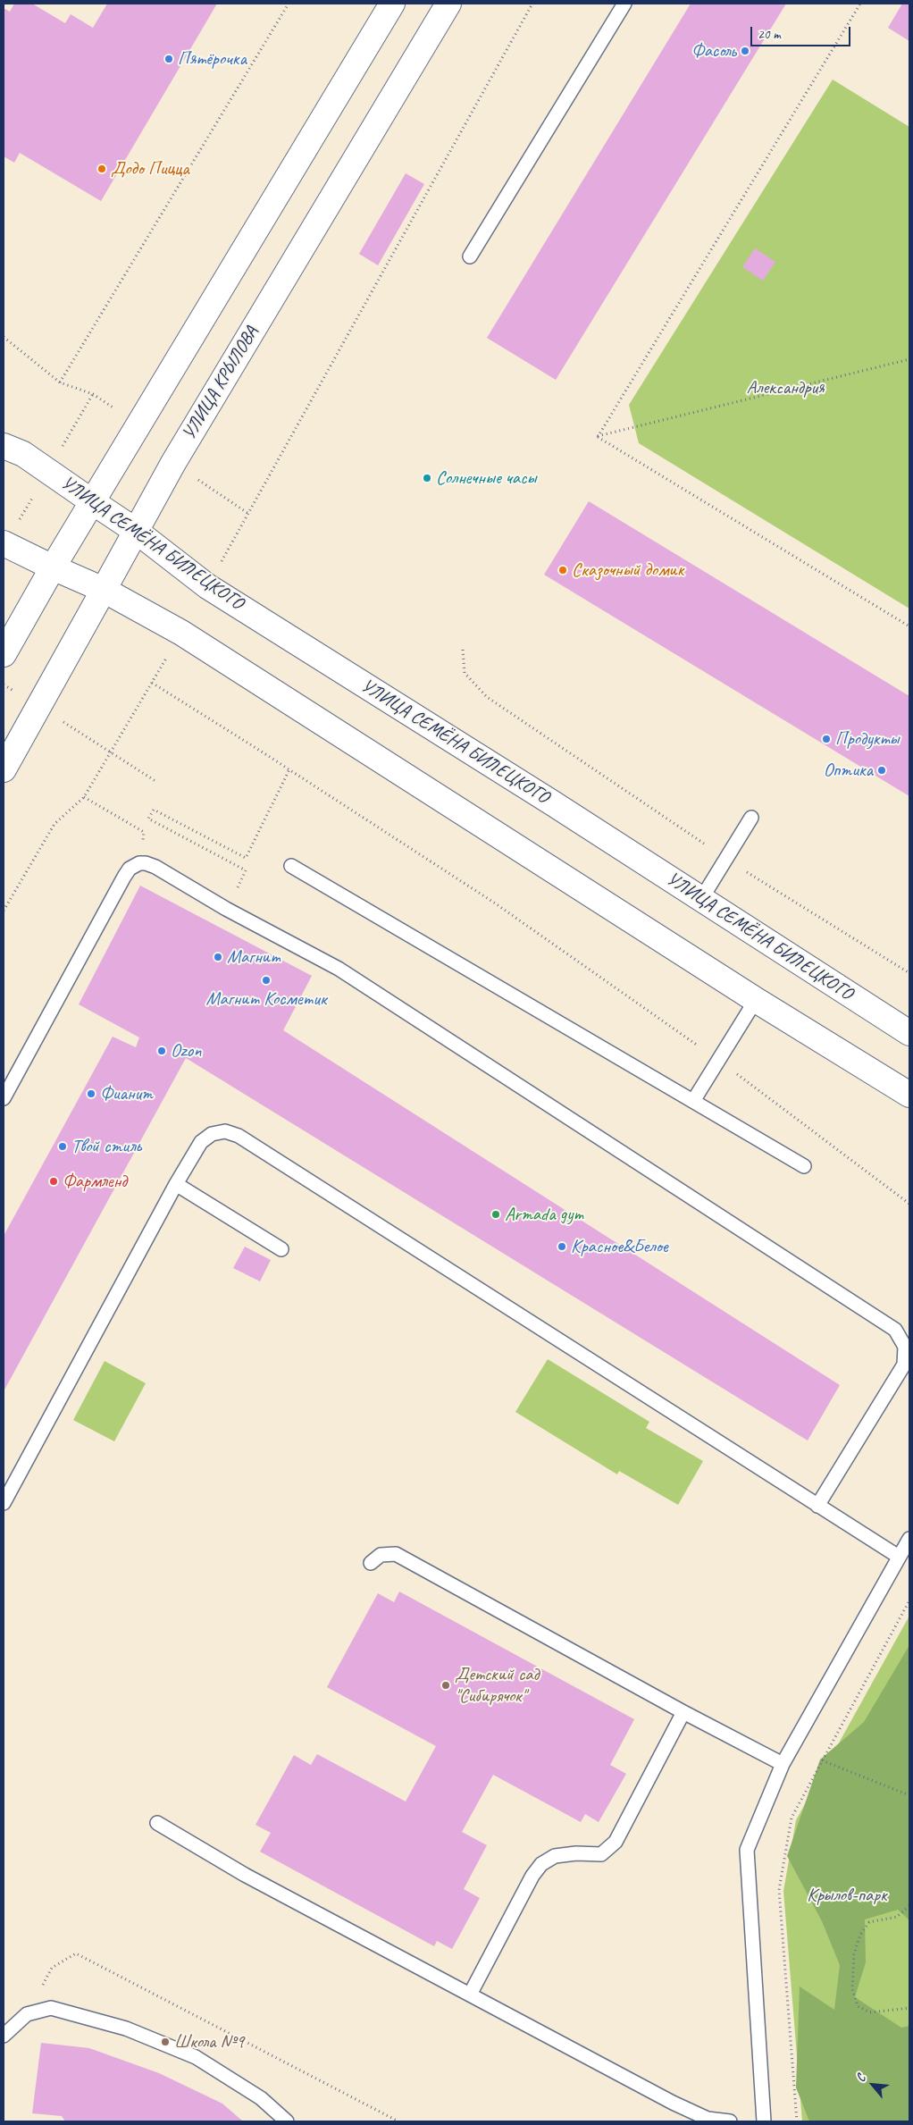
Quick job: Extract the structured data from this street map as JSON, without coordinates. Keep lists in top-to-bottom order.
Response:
{
  "streets": {
    "main road": ["УЛИЦА КРЫЛОВА", "УЛИЦА СЕМЁНА БИЛЕЦКОГО"]
  },
  "crossings": [
    ["УЛИЦА КРЫЛОВА", "УЛИЦА СЕМЁНА БИЛЕЦКОГО"]
  ],
  "parks": ["Александрия", "Крылов-парк"],
  "places": [
    "Фасоль",
    "Пятёрочка",
    "Додо Пицца",
    "Солнечные часы",
    "Сказочный домик",
    "Продукты",
    "Оптика",
    "Магнит",
    "Магнит Косметик",
    "Ozon",
    "Фианит",
    "Твой стиль",
    "Фармленд",
    "Armada gym",
    "Красное&Белое",
    "Детский сад \"Сибирячок\"",
    "Школа №9"
  ],
  "scale_bar": "20 m",
  "north": "top left"
}
